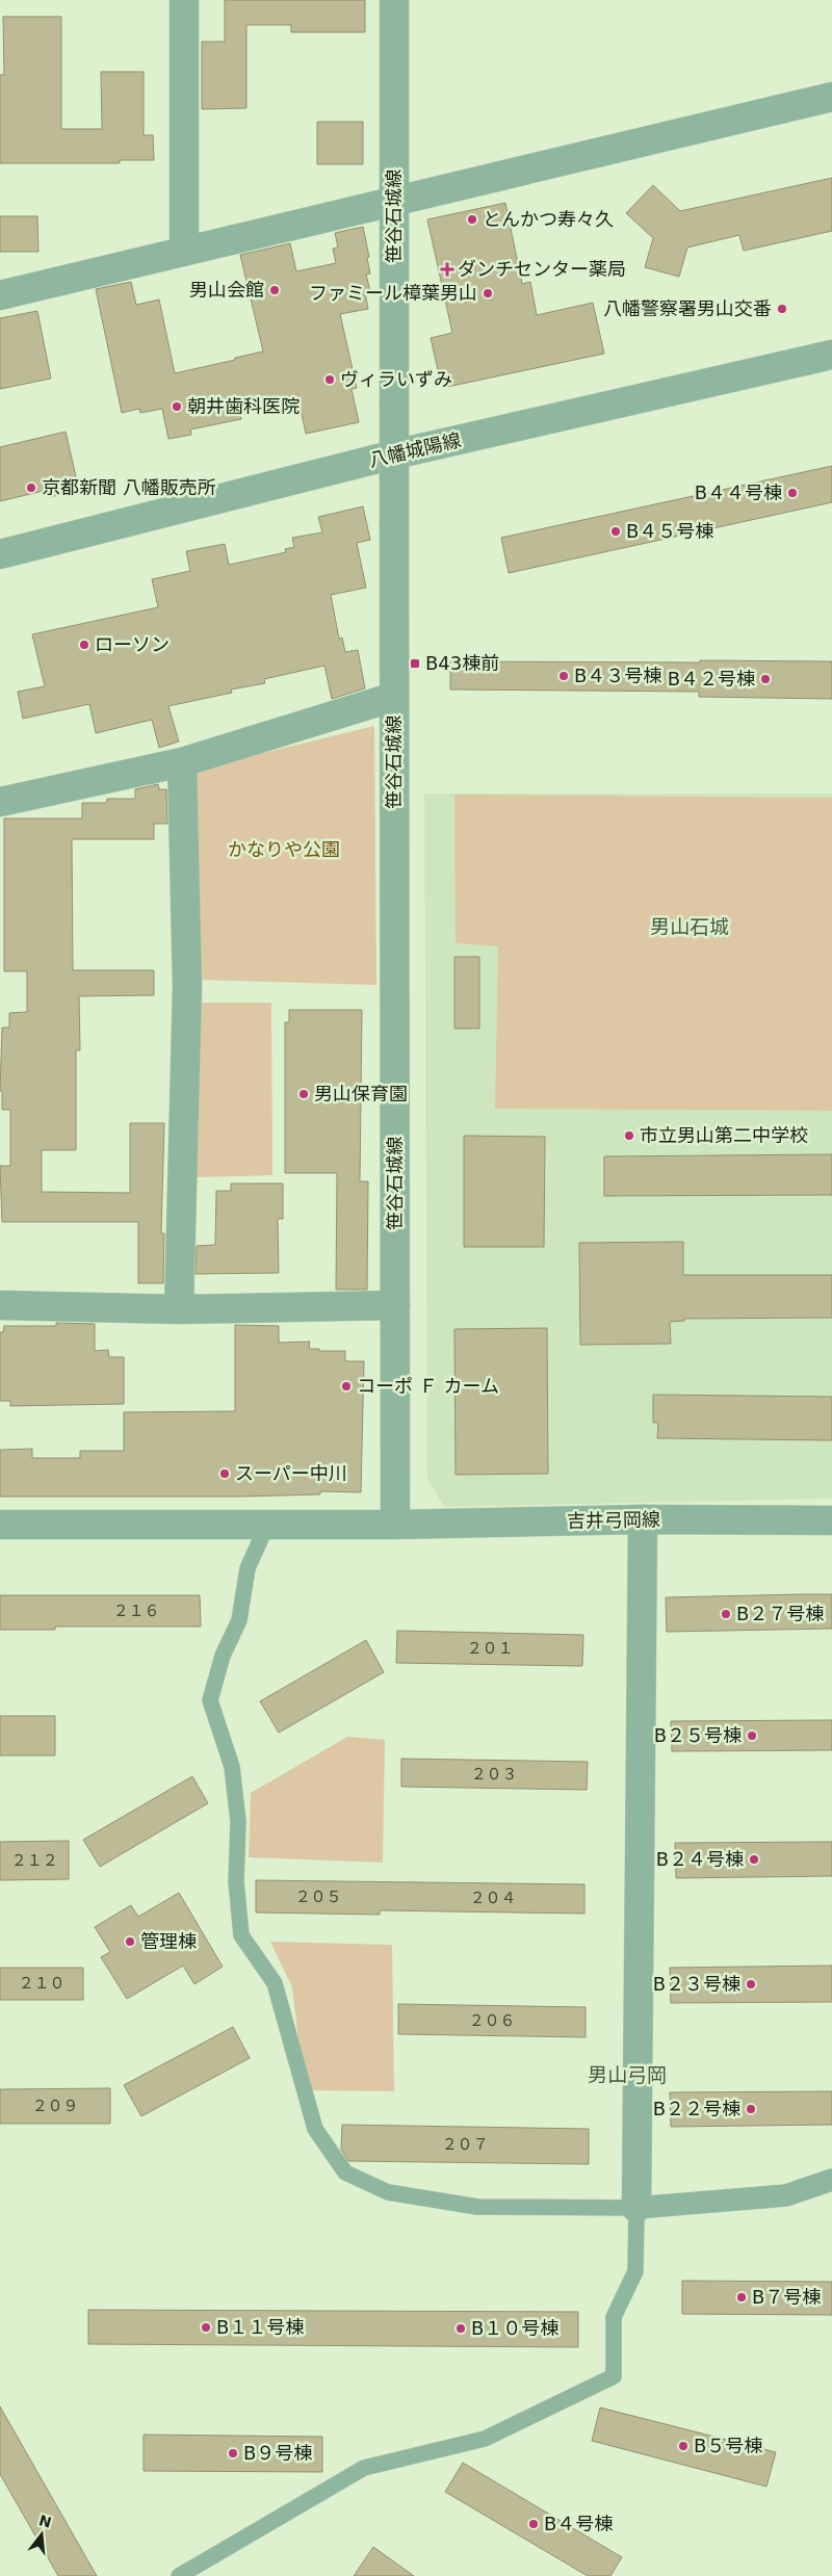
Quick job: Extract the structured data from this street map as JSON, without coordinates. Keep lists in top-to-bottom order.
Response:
{
  "streets": {
    "street": ["笹谷石城線", "八幡城陽線", "吉井弓岡線"]
  },
  "crossings": [
    ["笹谷石城線", "吉井弓岡線"]
  ],
  "districts": ["男山石城", "男山弓岡"],
  "parks": ["かなりや公園"],
  "places": {
    "other": [
      "とんかつ寿々久",
      "男山会館",
      "ファミール樟葉男山",
      "八幡警察署男山交番",
      "ヴィラいずみ",
      "朝井歯科医院",
      "京都新聞 八幡販売所",
      "B４４号棟",
      "B４５号棟",
      "ローソン",
      "B４３号棟",
      "B４２号棟",
      "男山保育園",
      "市立男山第二中学校",
      "コーポ Ｆ カーム",
      "スーパー中川",
      "B２７号棟",
      "B２５号棟",
      "B２４号棟",
      "管理棟",
      "B２３号棟",
      "B２２号棟",
      "B７号棟",
      "B１１号棟",
      "B１０号棟",
      "B５号棟",
      "B９号棟",
      "B４号棟"
    ],
    "health": ["ダンチセンター薬局"],
    "transit": ["B43棟前"]
  },
  "house_numbers": [
    "２１６",
    "２０１",
    "２０３",
    "２１２",
    "２０５",
    "２０４",
    "２１０",
    "２０６",
    "２０９",
    "２０７"
  ],
  "north": "top"
}
